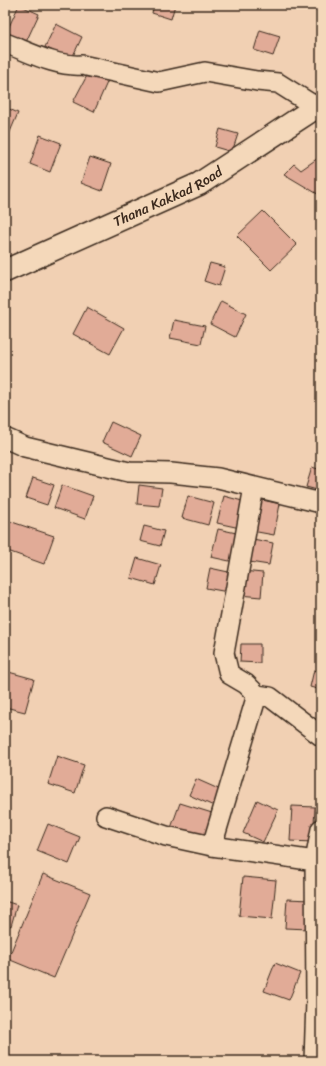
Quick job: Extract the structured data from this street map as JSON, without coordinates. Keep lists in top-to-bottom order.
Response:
{
  "streets": {
    "main road": ["Thana Kakkad Road"]
  }
}
